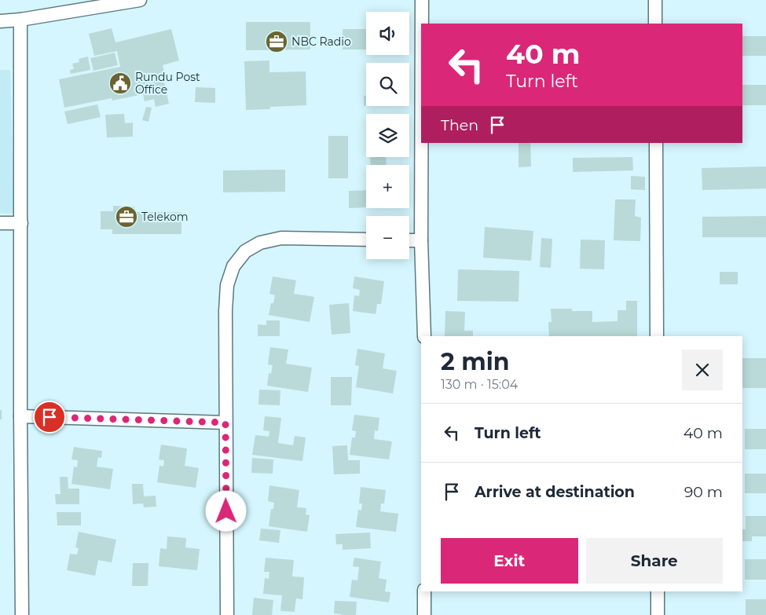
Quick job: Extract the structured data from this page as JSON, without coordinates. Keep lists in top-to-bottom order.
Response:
{
  "places": {
    "office": ["NBC Radio", "Telekom"],
    "public building": ["Rundu Post Office"]
  },
  "page": {
    "map_buttons": ["+", "−"],
    "turn": ["40 m", "Turn left"],
    "then": "Then",
    "heading": ["2 min", "130 m · 15:04"],
    "list": [
      {
        "name": "Turn left",
        "value": "40 m"
      },
      {
        "name": "Arrive at destination",
        "value": "90 m"
      }
    ],
    "buttons": ["Exit", "Share"]
  }
}
